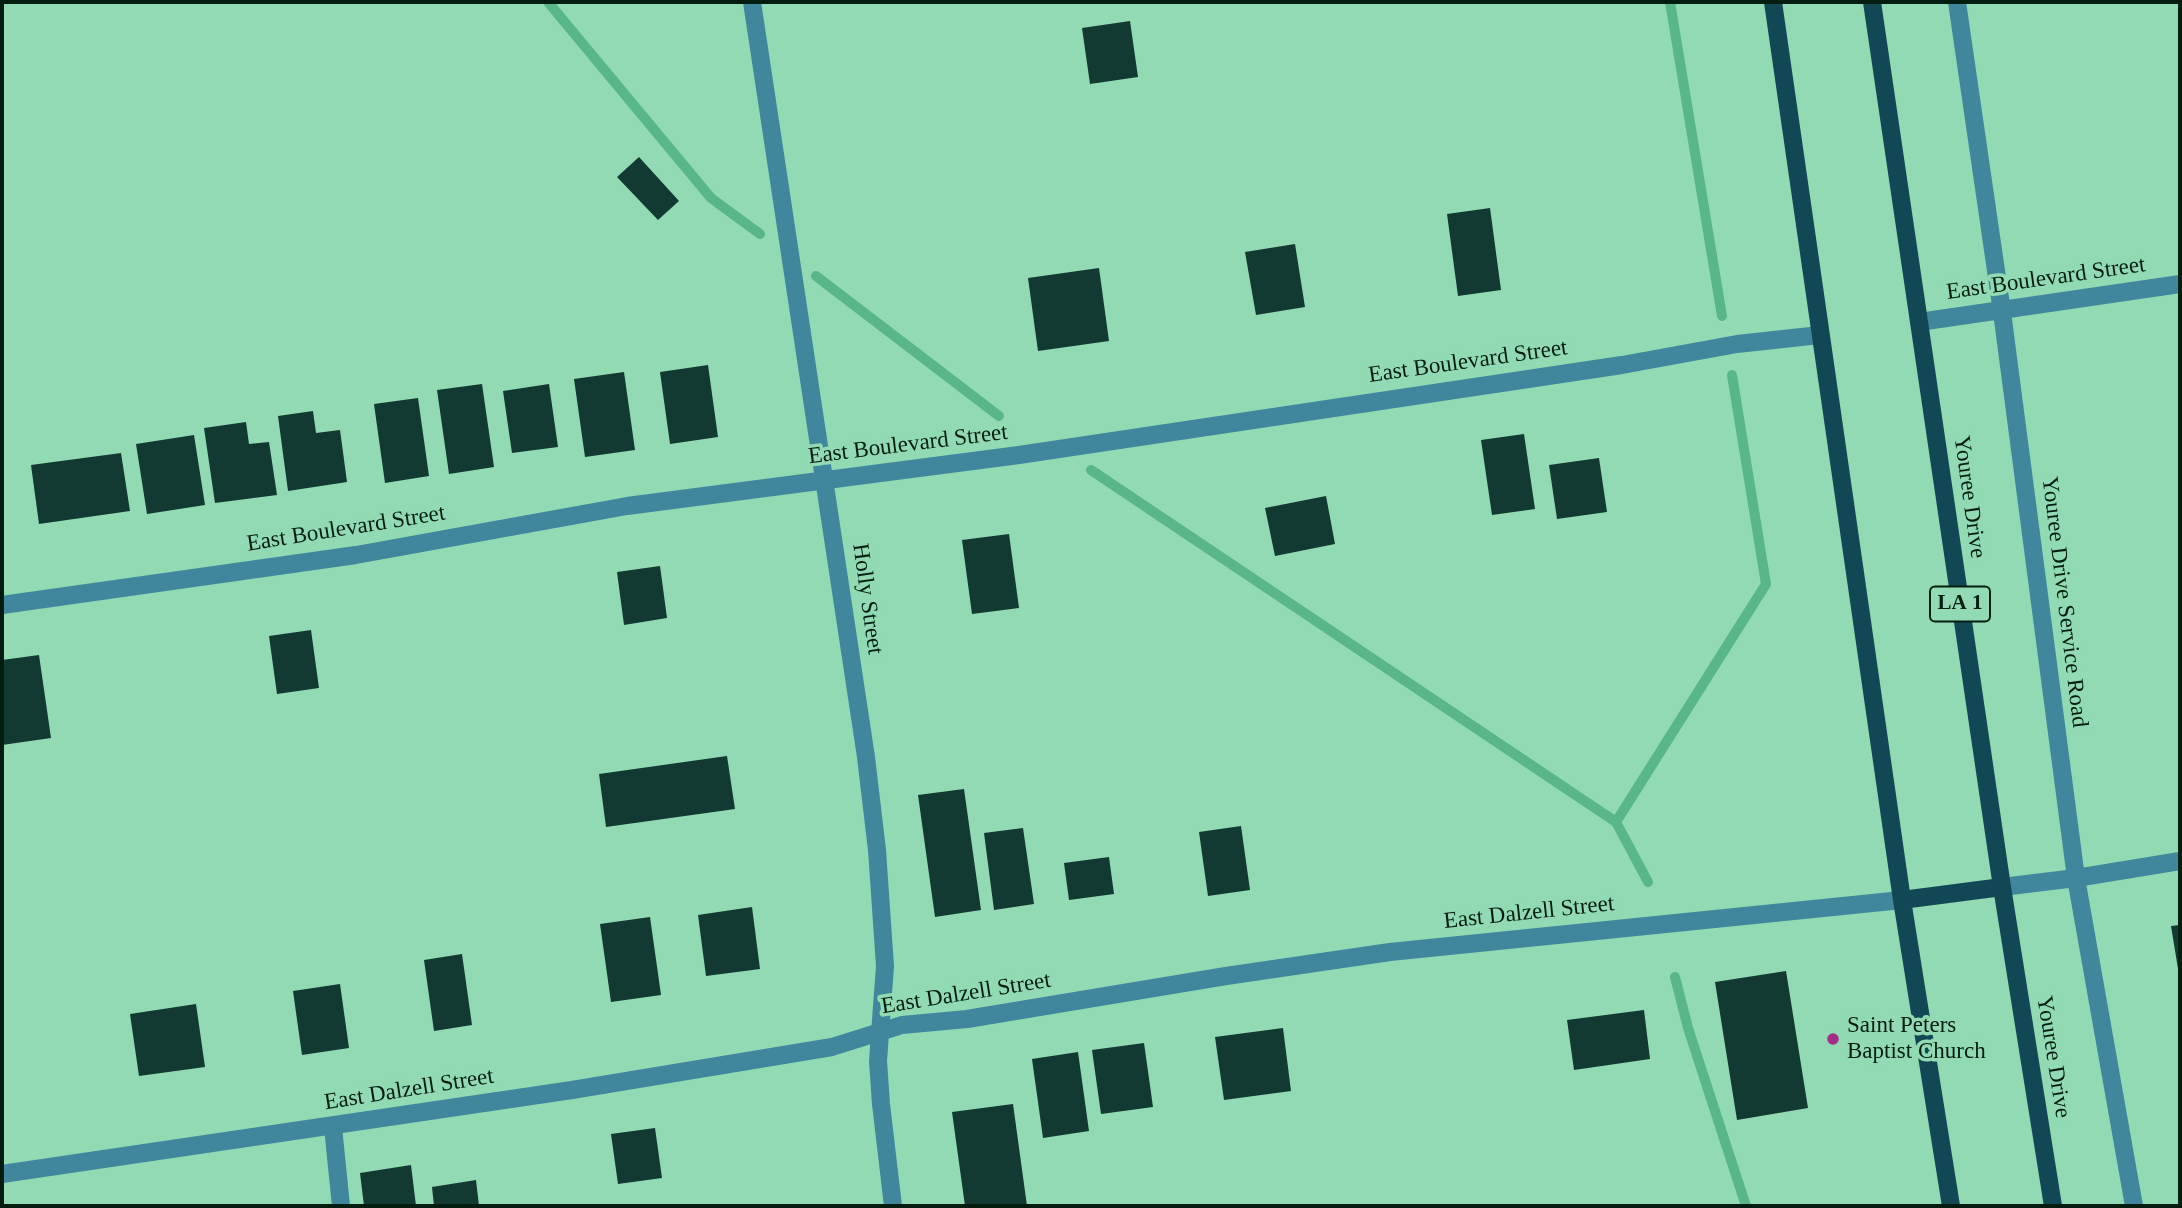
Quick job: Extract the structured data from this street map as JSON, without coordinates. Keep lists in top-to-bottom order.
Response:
{
  "streets": {
    "main road": ["Youree Drive", "LA 1"],
    "street": [
      "East Boulevard Street",
      "Holly Street",
      "Youree Drive Service Road",
      "East Dalzell Street"
    ]
  },
  "crossings": [
    ["East Boulevard Street", "Youree Drive"],
    ["East Boulevard Street", "Holly Street"],
    ["East Boulevard Street", "Youree Drive Service Road"],
    ["Holly Street", "East Dalzell Street"]
  ],
  "places": ["Saint Peters Baptist Church"]
}
